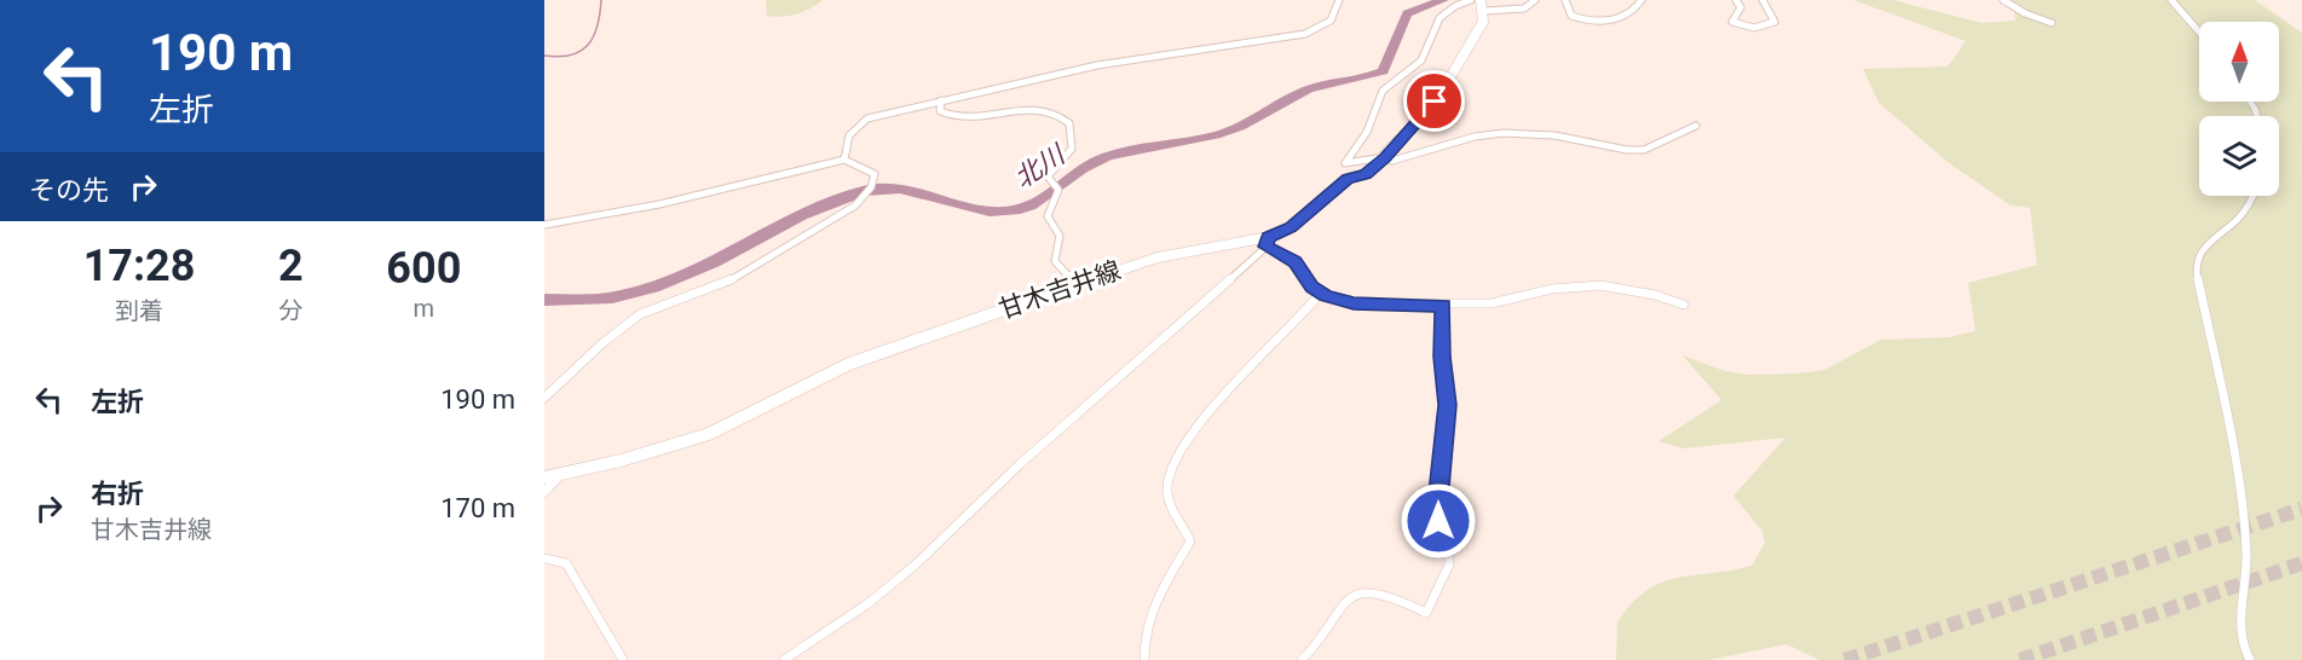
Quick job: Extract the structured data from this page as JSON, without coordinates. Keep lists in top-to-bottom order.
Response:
{
  "streets": {
    "main road": ["甘木吉井線"]
  },
  "water": ["北川"],
  "north": "top",
  "page": {
    "turn": ["190 m", "左折"],
    "then": "その先",
    "eta": [
      "17:28",
      "到着",
      "2",
      "分",
      "600",
      "m"
    ],
    "list": [
      {
        "name": "左折",
        "value": "190 m"
      },
      {
        "name": "右折",
        "note": "甘木吉井線",
        "value": "170 m"
      }
    ]
  }
}
